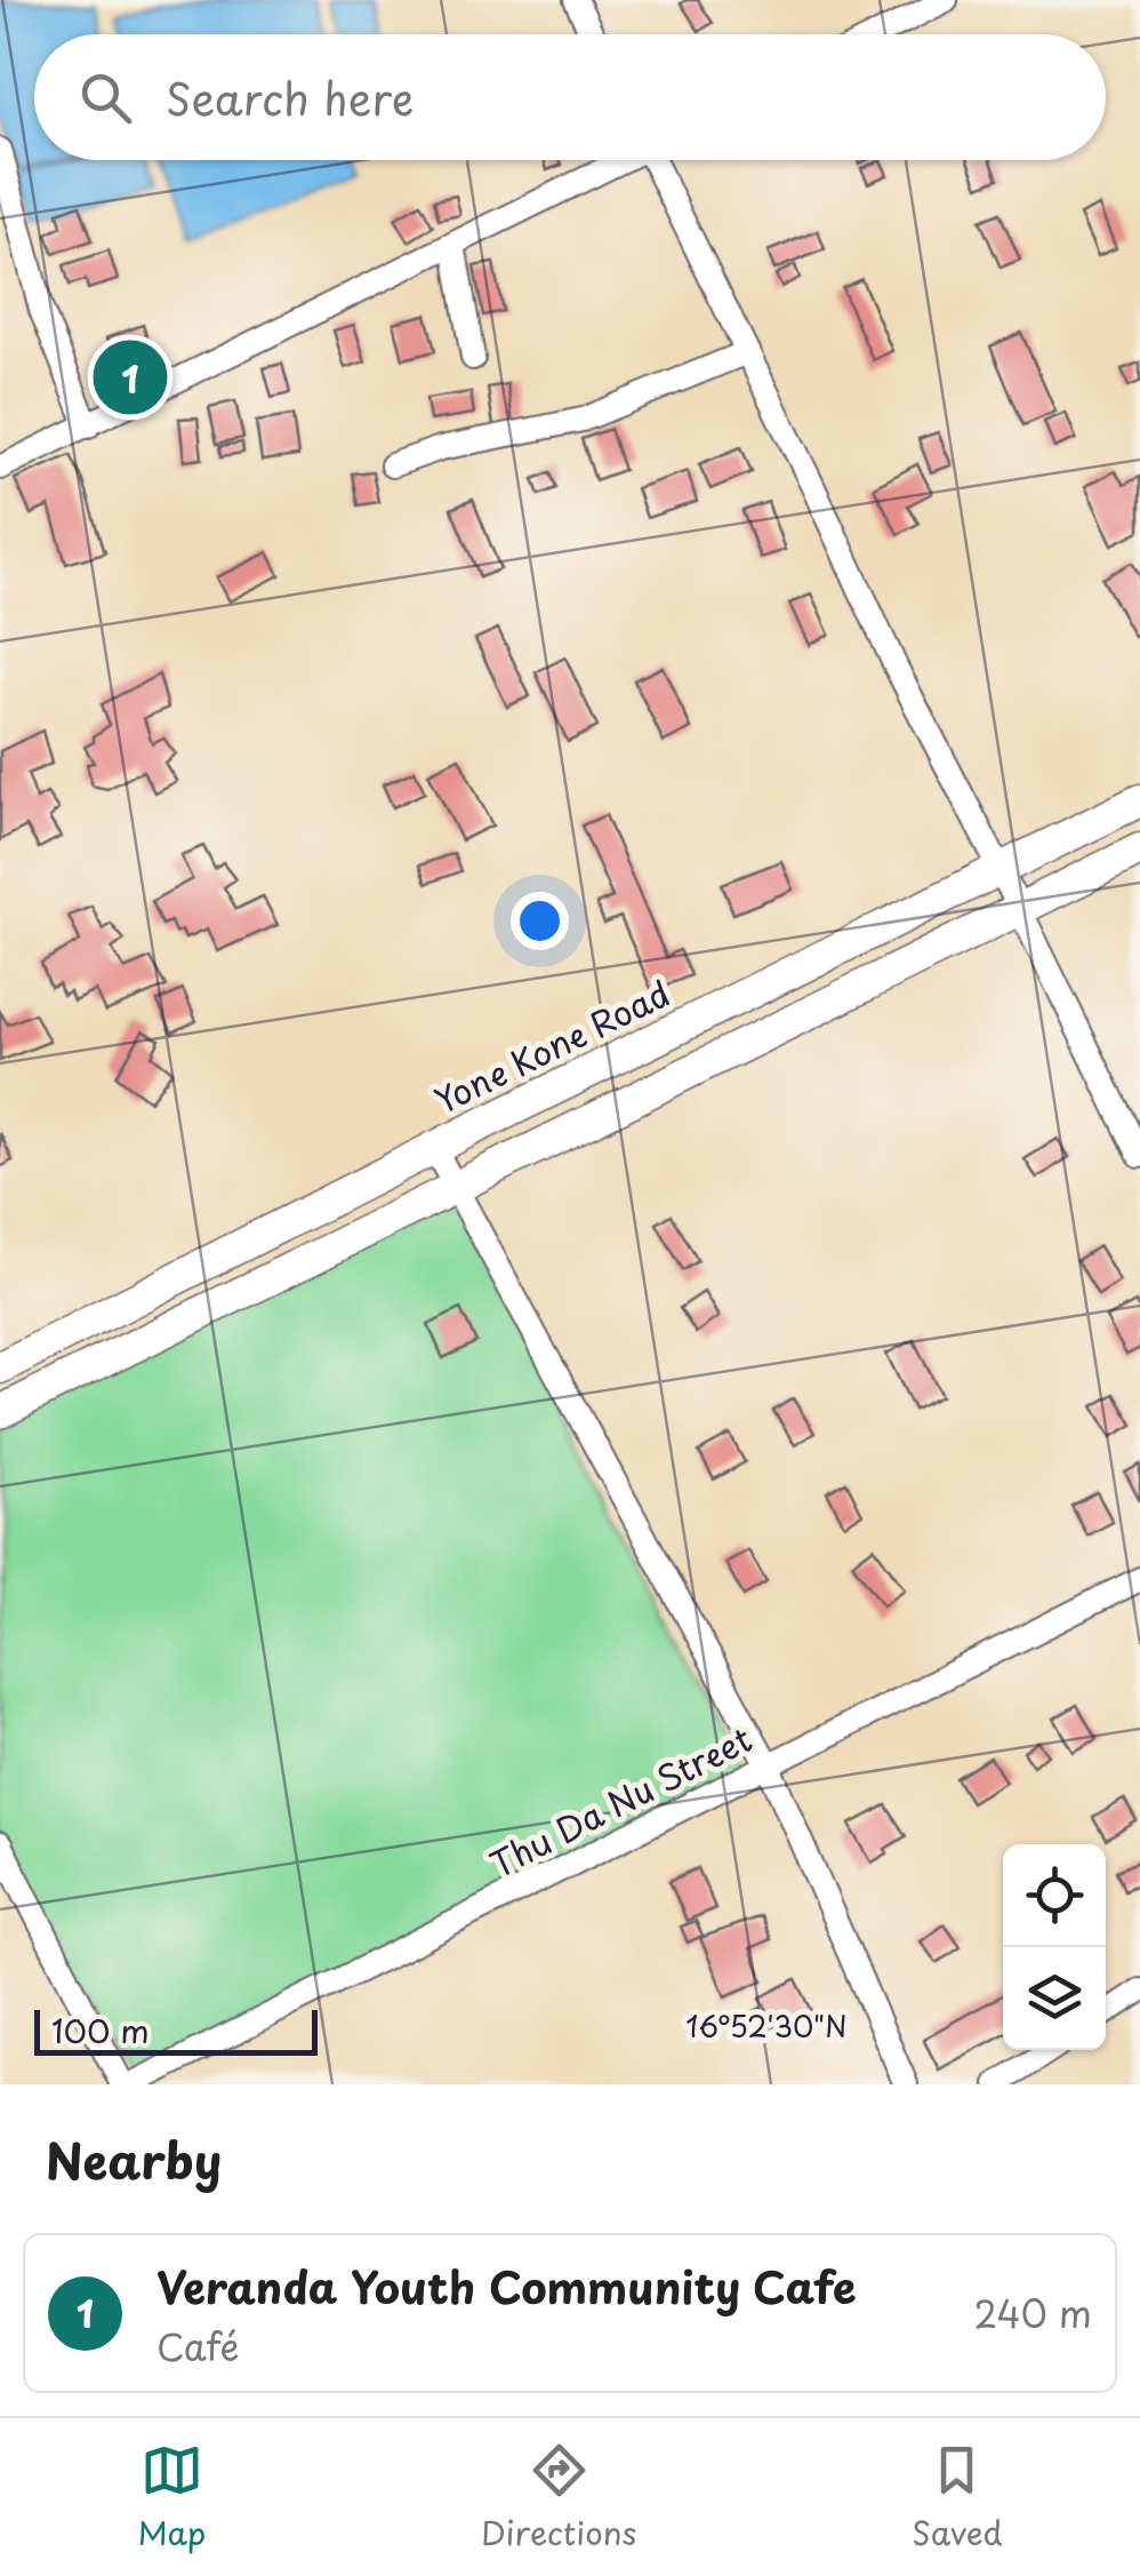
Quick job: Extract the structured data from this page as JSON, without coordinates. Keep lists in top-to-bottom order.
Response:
{
  "streets": {
    "street": ["Yone Kone Road", "Thu Da Nu Street"]
  },
  "scale_bar": "100 m",
  "page": {
    "search": "Search here",
    "pins": "1",
    "scale": "100 m",
    "heading": "Nearby",
    "list": [
      {
        "mark": "1",
        "name": "Veranda Youth Community Cafe",
        "note": "Café",
        "value": "240 m"
      }
    ],
    "nav": ["Map", "Directions", "Saved"]
  },
  "coordinates": ["16°52'30\"N"]
}
